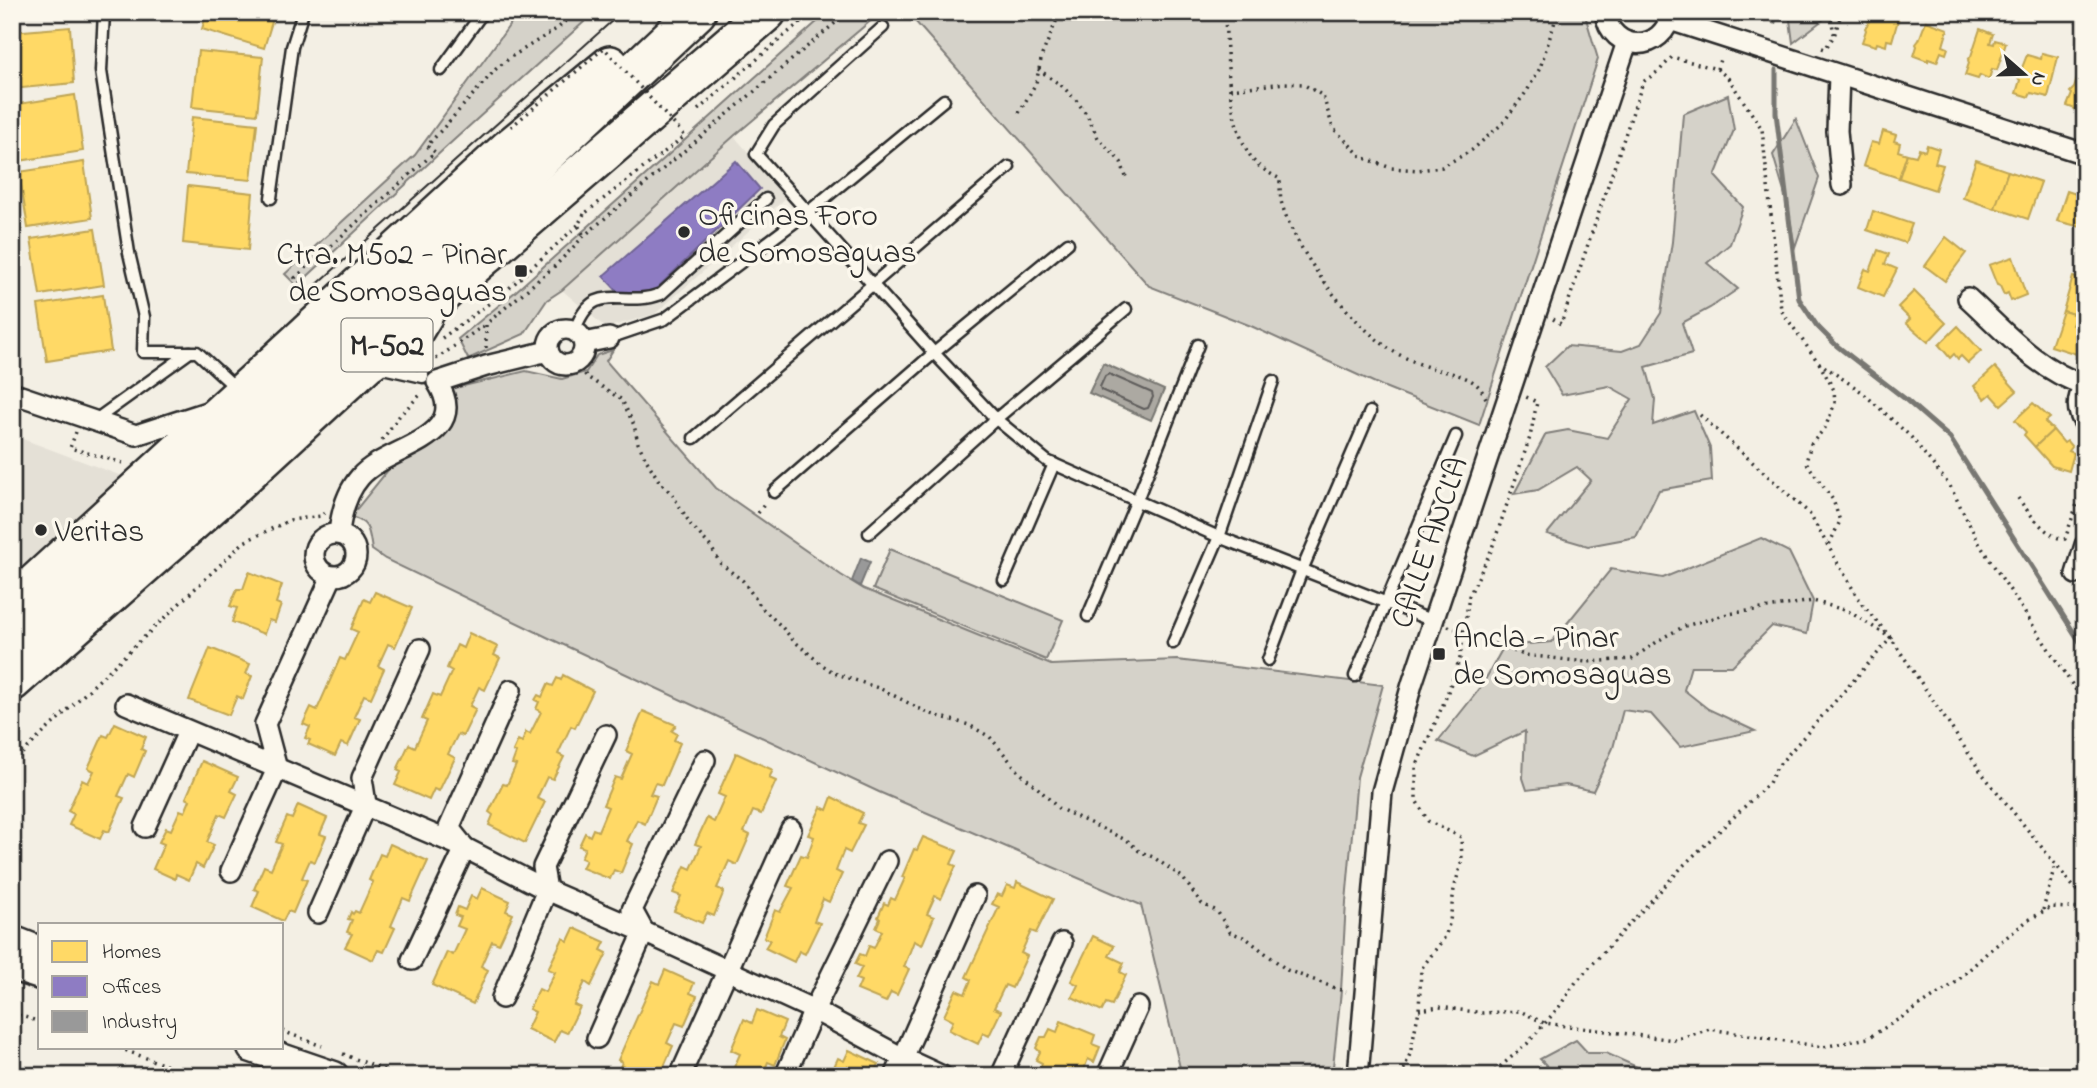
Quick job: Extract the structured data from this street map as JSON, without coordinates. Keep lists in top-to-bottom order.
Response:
{
  "streets": {
    "highway": ["M-502"],
    "street": ["CALLE ANCLA"]
  },
  "places": {
    "other": ["Oficinas Foro de Somosaguas", "Veritas"],
    "transit": ["Ctra. M502 - Pinar de Somosaguas", "Ancla - Pinar de Somosaguas"]
  },
  "legend": ["Homes", "Offices", "Industry"],
  "north": "right"
}
